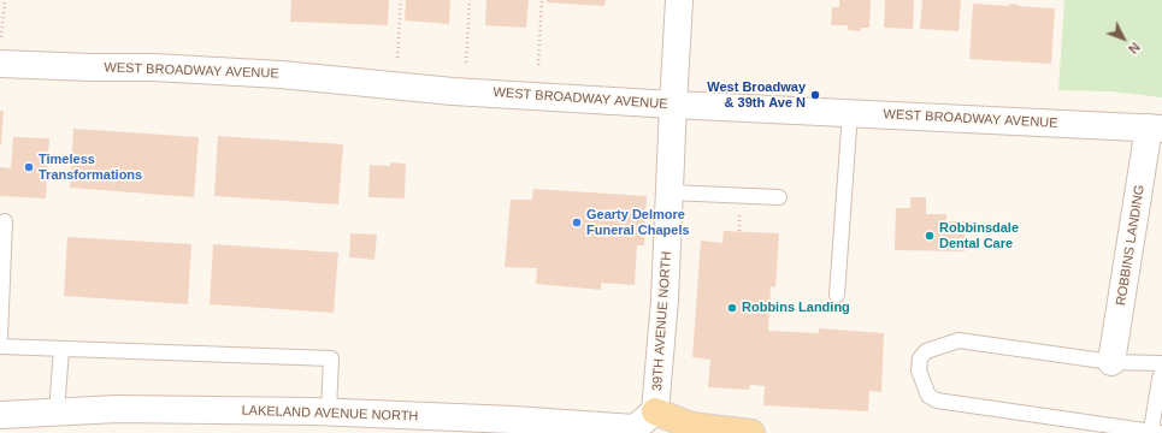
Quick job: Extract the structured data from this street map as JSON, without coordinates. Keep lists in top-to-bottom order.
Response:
{
  "streets": {
    "street": [
      "WEST BROADWAY AVENUE",
      "ROBBINS LANDING",
      "39TH AVENUE NORTH",
      "LAKELAND AVENUE NORTH"
    ]
  },
  "crossings": [
    ["WEST BROADWAY AVENUE", "ROBBINS LANDING"],
    ["WEST BROADWAY AVENUE", "39TH AVENUE NORTH"],
    ["39TH AVENUE NORTH", "LAKELAND AVENUE NORTH"]
  ],
  "places": [
    "West Broadway & 39th Ave N",
    "Timeless Transformations",
    "Gearty Delmore Funeral Chapels",
    "Robbinsdale Dental Care",
    "Robbins Landing"
  ],
  "north": "bottom right"
}
